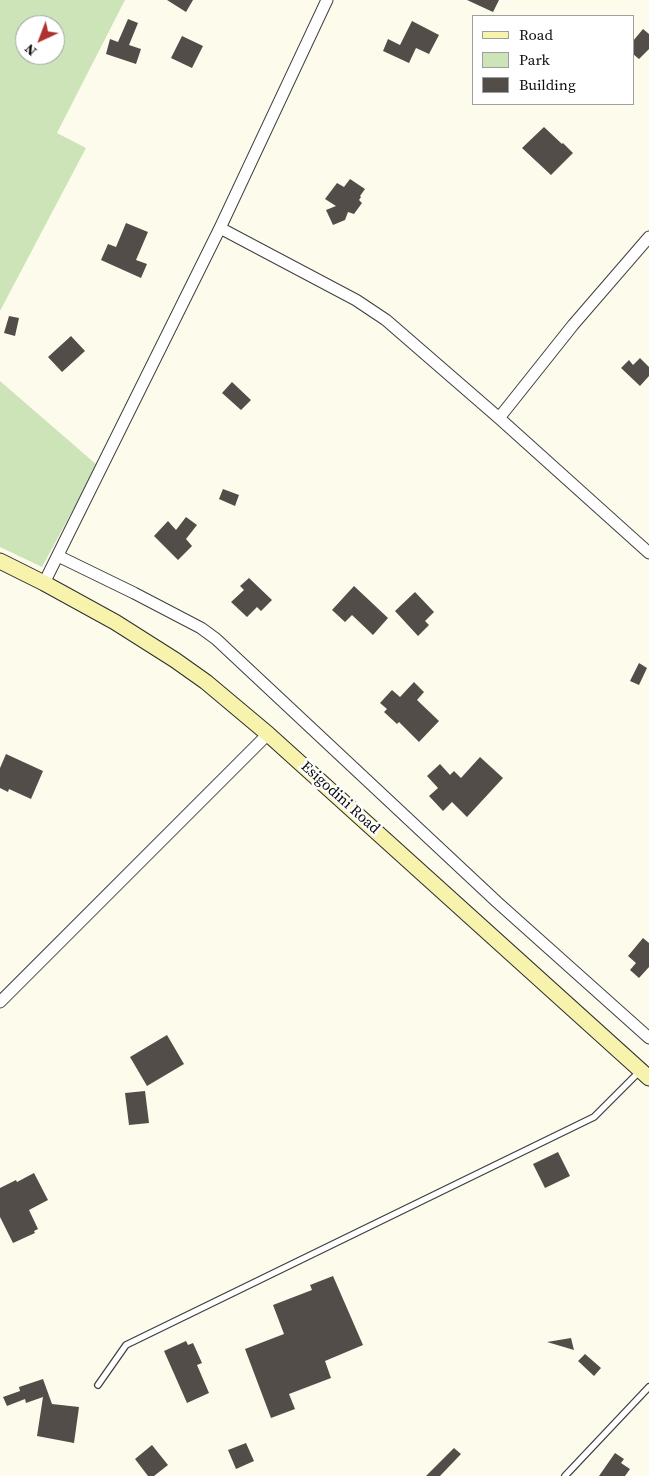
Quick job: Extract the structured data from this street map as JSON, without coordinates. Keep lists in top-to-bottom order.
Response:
{
  "streets": {
    "main road": ["Esigodini Road"]
  },
  "legend": ["Road", "Park", "Building"],
  "north": "bottom left"
}
